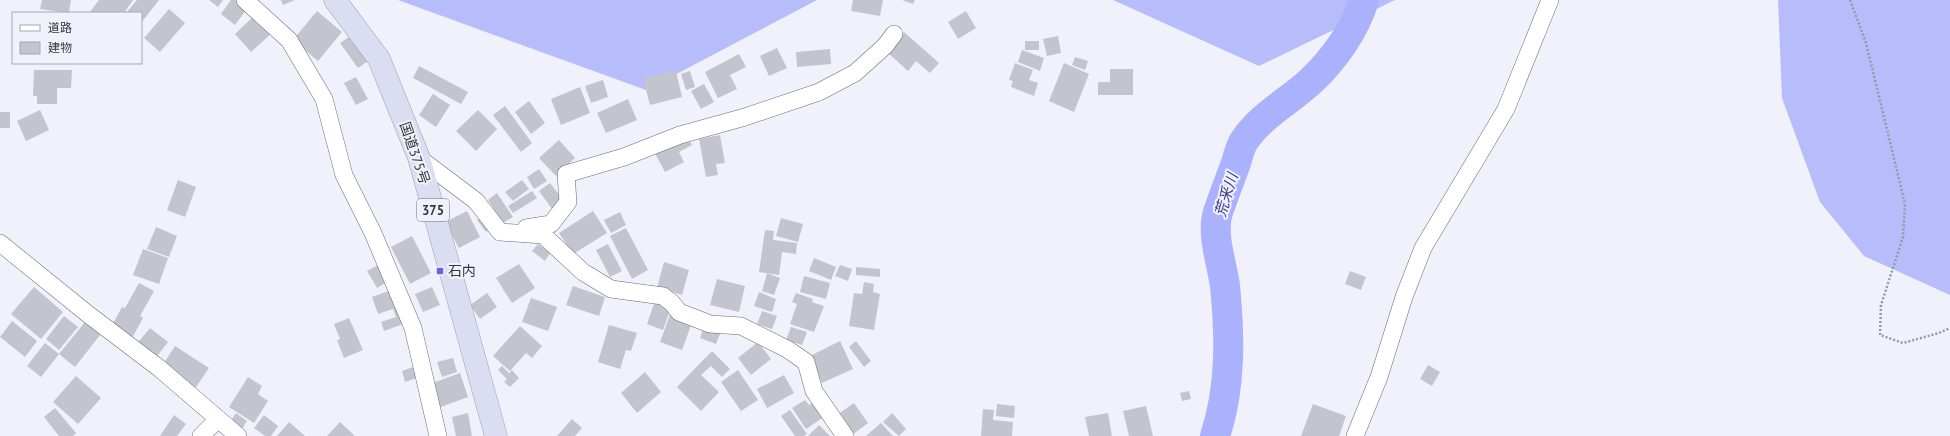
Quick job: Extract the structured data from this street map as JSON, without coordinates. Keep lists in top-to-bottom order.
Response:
{
  "streets": {
    "highway": ["国道375号", "375"]
  },
  "water": ["荒釆川"],
  "places": {
    "transit": ["石内"]
  },
  "legend": ["道路", "建物"]
}
